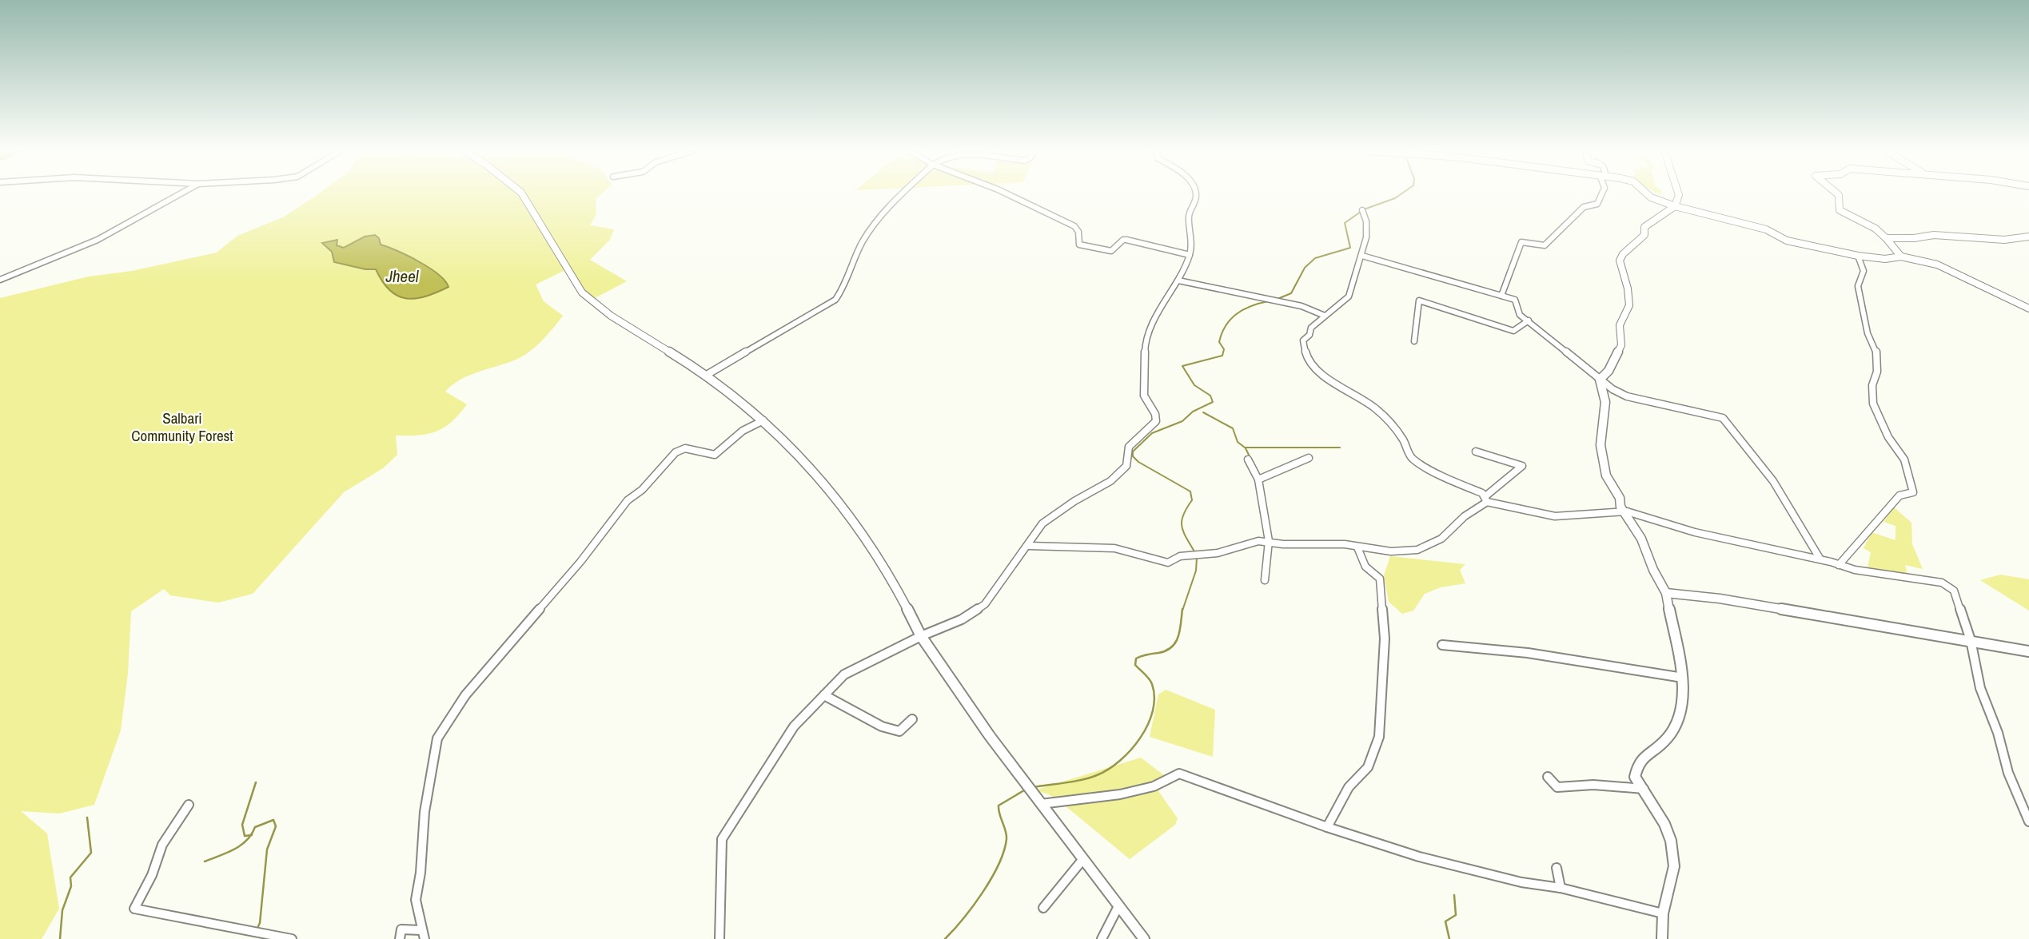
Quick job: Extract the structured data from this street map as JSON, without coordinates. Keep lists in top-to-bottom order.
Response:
{
  "water": ["Jheel"],
  "parks": ["Salbari Community Forest"]
}
